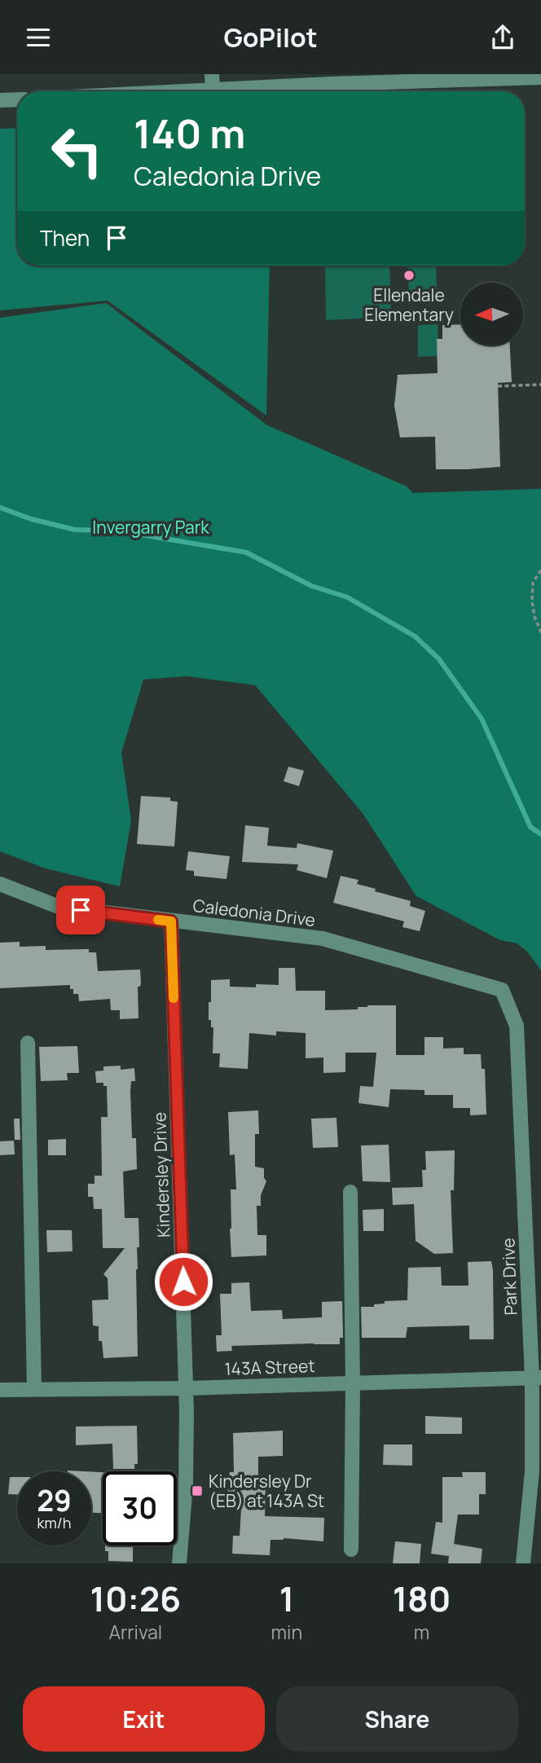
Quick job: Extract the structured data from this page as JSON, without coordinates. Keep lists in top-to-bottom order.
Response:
{
  "streets": {
    "street": [
      "Caledonia Drive",
      "Kindersley Drive",
      "Park Drive",
      "143A Street"
    ]
  },
  "crossings": [
    ["Caledonia Drive", "Kindersley Drive"],
    ["Caledonia Drive", "Park Drive"],
    ["Kindersley Drive", "143A Street"],
    ["Park Drive", "143A Street"]
  ],
  "parks": ["Invergarry Park"],
  "places": {
    "other": ["Ellendale Elementary"],
    "transit": ["Kindersley Dr (EB) at 143A St"]
  },
  "north": "left",
  "page": {
    "header": "GoPilot",
    "turn": ["140 m", "Caledonia Drive"],
    "then": "Then",
    "speed": "29 km/h",
    "limit": "30",
    "eta": [
      "10:26",
      "Arrival",
      "1",
      "min",
      "180",
      "m"
    ],
    "buttons": ["Exit", "Share"]
  }
}
